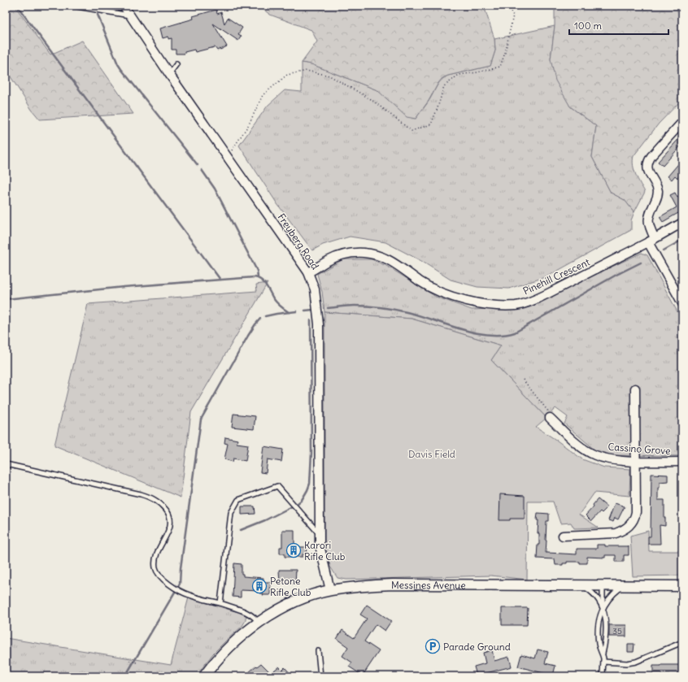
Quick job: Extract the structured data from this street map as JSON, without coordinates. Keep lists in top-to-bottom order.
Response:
{
  "streets": {
    "street": [
      "Freyberg Road",
      "Pinehill Crescent",
      "Cassino Grove",
      "Messines Avenue"
    ]
  },
  "crossings": [
    ["Freyberg Road", "Pinehill Crescent"],
    ["Freyberg Road", "Messines Avenue"]
  ],
  "parks": ["Davis Field"],
  "places": {
    "building": ["Karori Rifle Club", "Petone Rifle Club"],
    "parking": ["Parade Ground"]
  },
  "house_numbers": ["35"],
  "scale_bar": "100 m"
}
